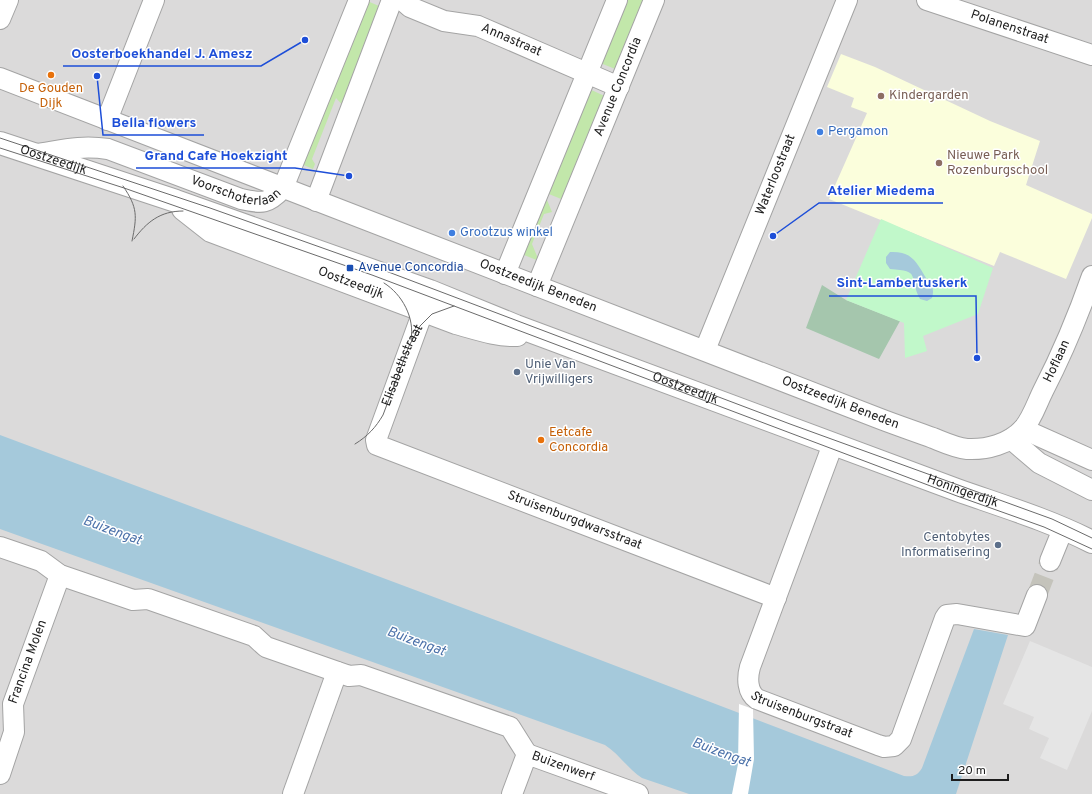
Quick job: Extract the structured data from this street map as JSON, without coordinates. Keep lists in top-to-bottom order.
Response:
{
  "streets": {
    "street": [
      "Polanenstraat",
      "Annastraat",
      "Avenue Concordia",
      "Oostzeedijk",
      "Waterloostraat",
      "Voorschoterlaan",
      "Oostzeedijk Beneden",
      "Hoflaan",
      "Elisabethstraat",
      "Honingerdijk",
      "Struisenburgdwarsstraat",
      "Francina Molen",
      "Struisenburgstraat",
      "Buizenwerf"
    ]
  },
  "crossings": [
    ["Annastraat", "Avenue Concordia"],
    ["Avenue Concordia", "Oostzeedijk Beneden"],
    ["Oostzeedijk", "Voorschoterlaan"],
    ["Oostzeedijk", "Elisabethstraat"],
    ["Oostzeedijk", "Honingerdijk"],
    ["Oostzeedijk", "Struisenburgstraat"],
    ["Waterloostraat", "Oostzeedijk Beneden"],
    ["Voorschoterlaan", "Oostzeedijk Beneden"],
    ["Oostzeedijk Beneden", "Hoflaan"],
    ["Elisabethstraat", "Struisenburgdwarsstraat"],
    ["Honingerdijk", "Struisenburgstraat"],
    ["Struisenburgdwarsstraat", "Struisenburgstraat"]
  ],
  "water": ["Buizengat"],
  "places": {
    "other": [
      "Oosterboekhandel J. Amesz",
      "De Gouden Dijk",
      "Bella flowers",
      "Kindergarden",
      "Pergamon",
      "Nieuwe Park Rozenburgschool",
      "Grand Cafe Hoekzight",
      "Grootzus winkel",
      "Atelier Miedema",
      "Sint-Lambertuskerk",
      "Unie Van Vrijwilligers",
      "Eetcafe Concordia",
      "Centobytes Informatisering"
    ],
    "transit": ["Avenue Concordia"]
  },
  "scale_bar": "20 m"
}
